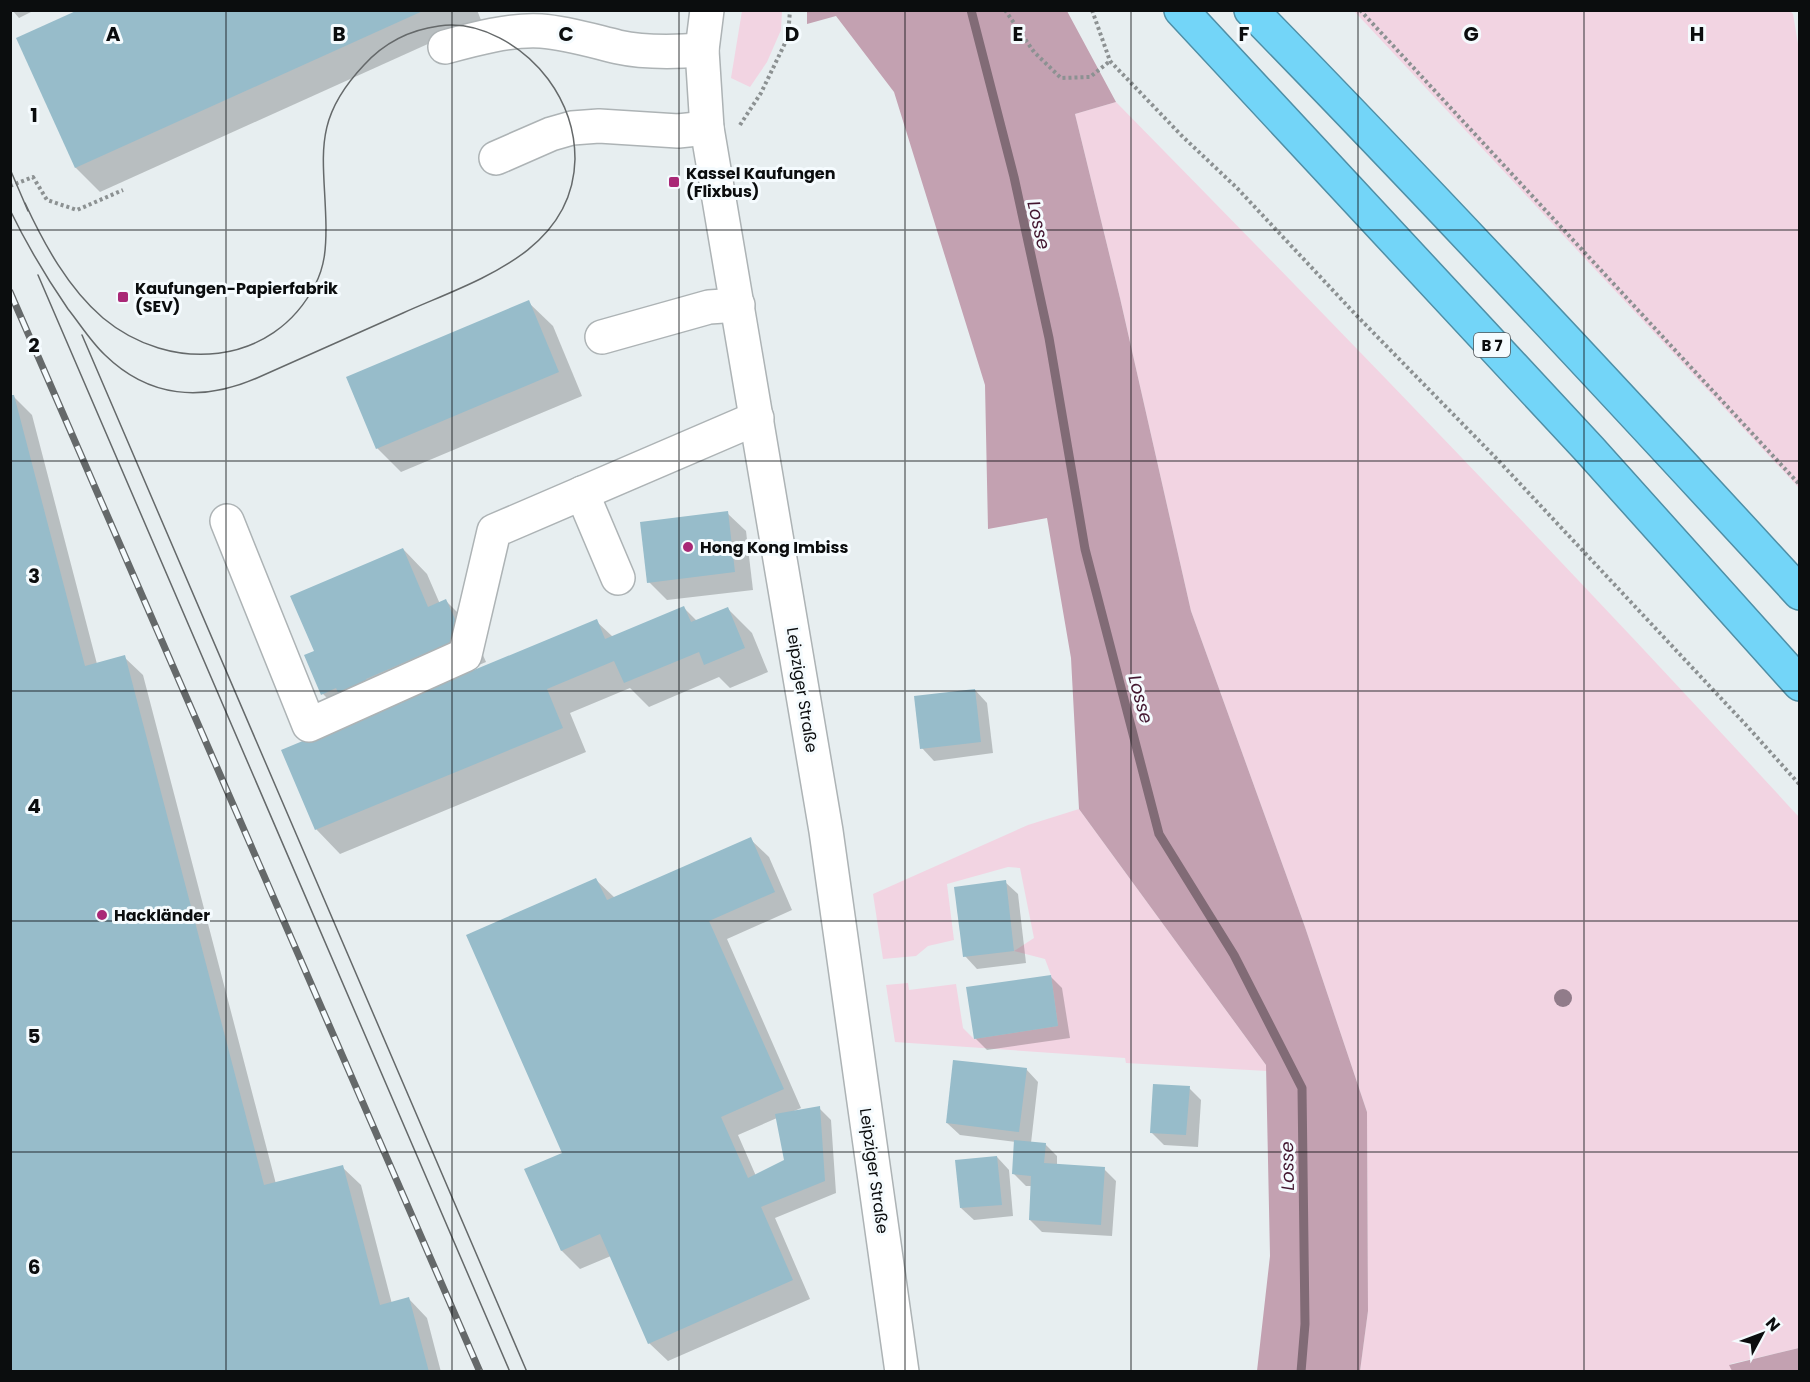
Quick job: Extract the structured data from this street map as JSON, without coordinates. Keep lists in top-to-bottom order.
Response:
{
  "streets": {
    "highway": ["B 7"],
    "street": ["Leipziger Straße"]
  },
  "water": ["Losse"],
  "places": {
    "transit": ["Kassel Kaufungen (Flixbus)", "Kaufungen-Papierfabrik (SEV)"],
    "other": ["Hong Kong Imbiss", "Hackländer"]
  },
  "north": "top right",
  "grid": {
    "columns": [
      "A",
      "B",
      "C",
      "D",
      "E",
      "F",
      "G",
      "H"
    ],
    "rows": [
      "1",
      "2",
      "3",
      "4",
      "5",
      "6"
    ]
  }
}
